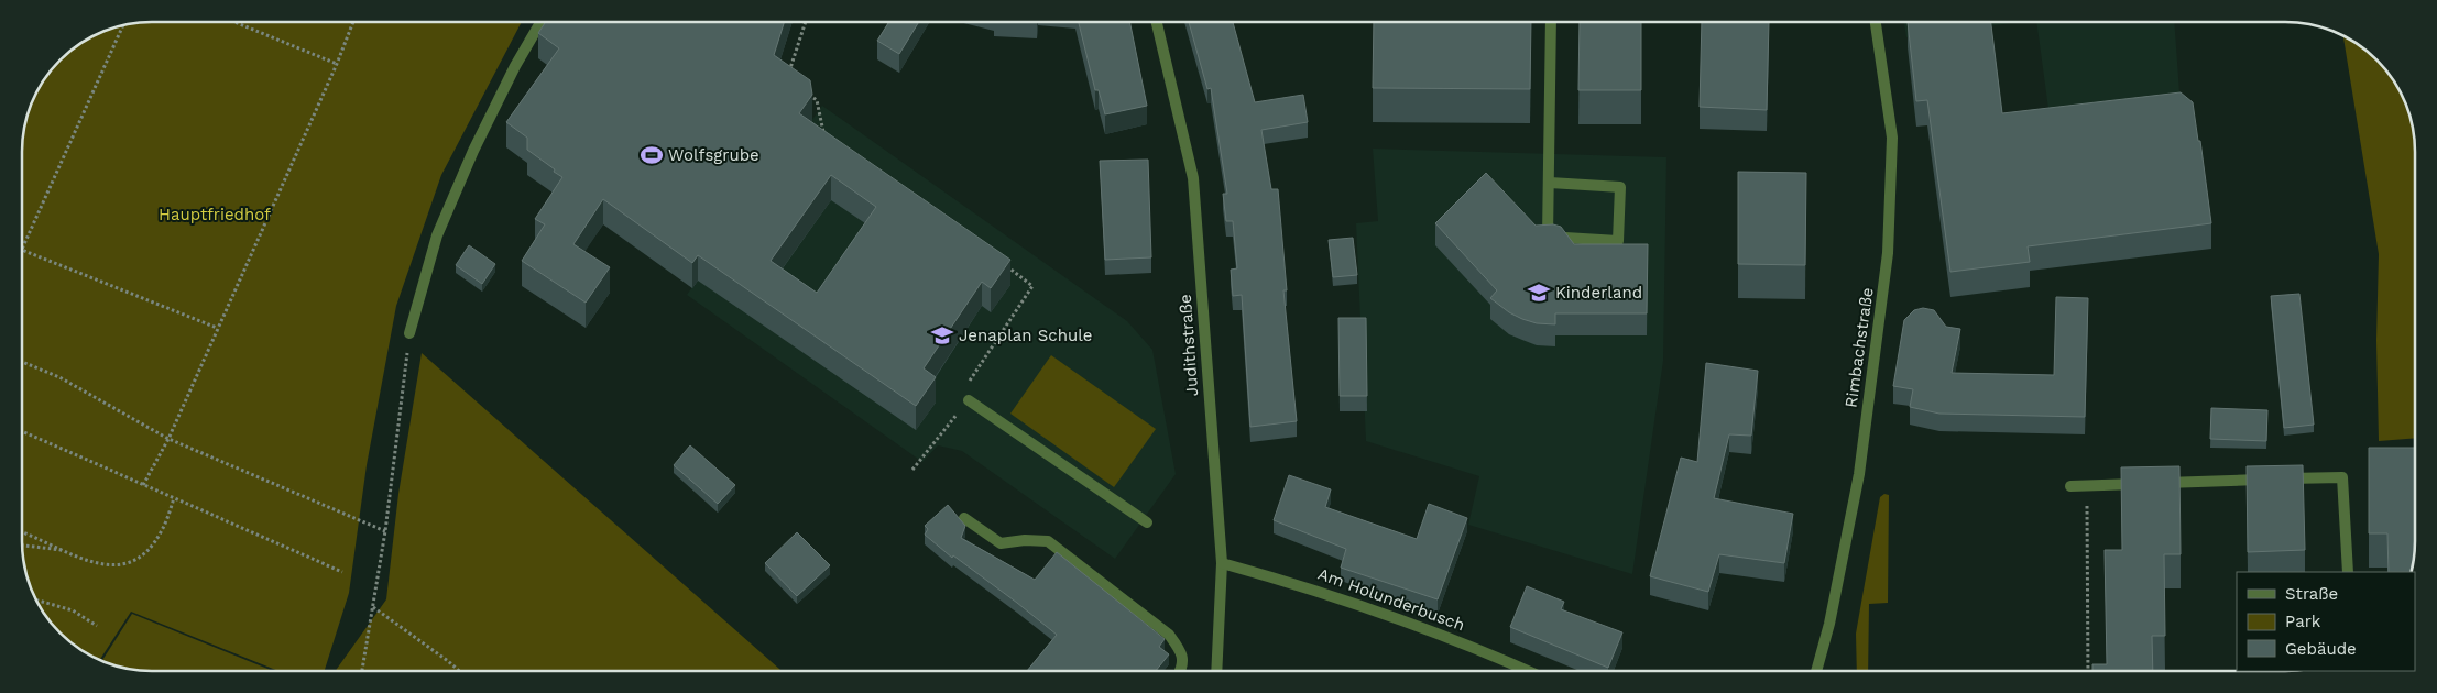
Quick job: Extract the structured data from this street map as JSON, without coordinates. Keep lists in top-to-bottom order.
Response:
{
  "streets": {
    "street": ["Judithstraße", "Rimbachstraße", "Am Holunderbusch"]
  },
  "crossings": [
    ["Judithstraße", "Am Holunderbusch"]
  ],
  "parks": ["Hauptfriedhof"],
  "places": {
    "sports": ["Wolfsgrube"],
    "school or university": ["Kinderland", "Jenaplan Schule"]
  },
  "legend": ["Straße", "Park", "Gebäude"]
}
